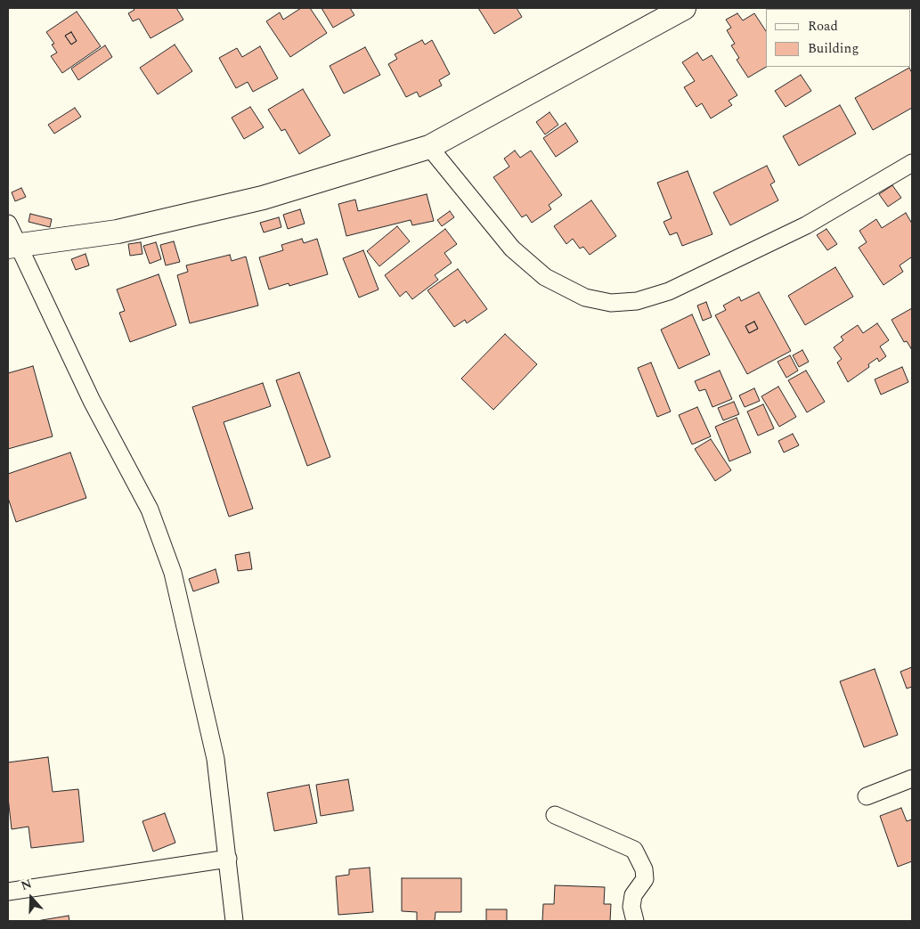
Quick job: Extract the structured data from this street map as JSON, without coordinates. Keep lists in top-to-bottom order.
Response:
{
  "legend": ["Road", "Building"],
  "north": "top"
}
